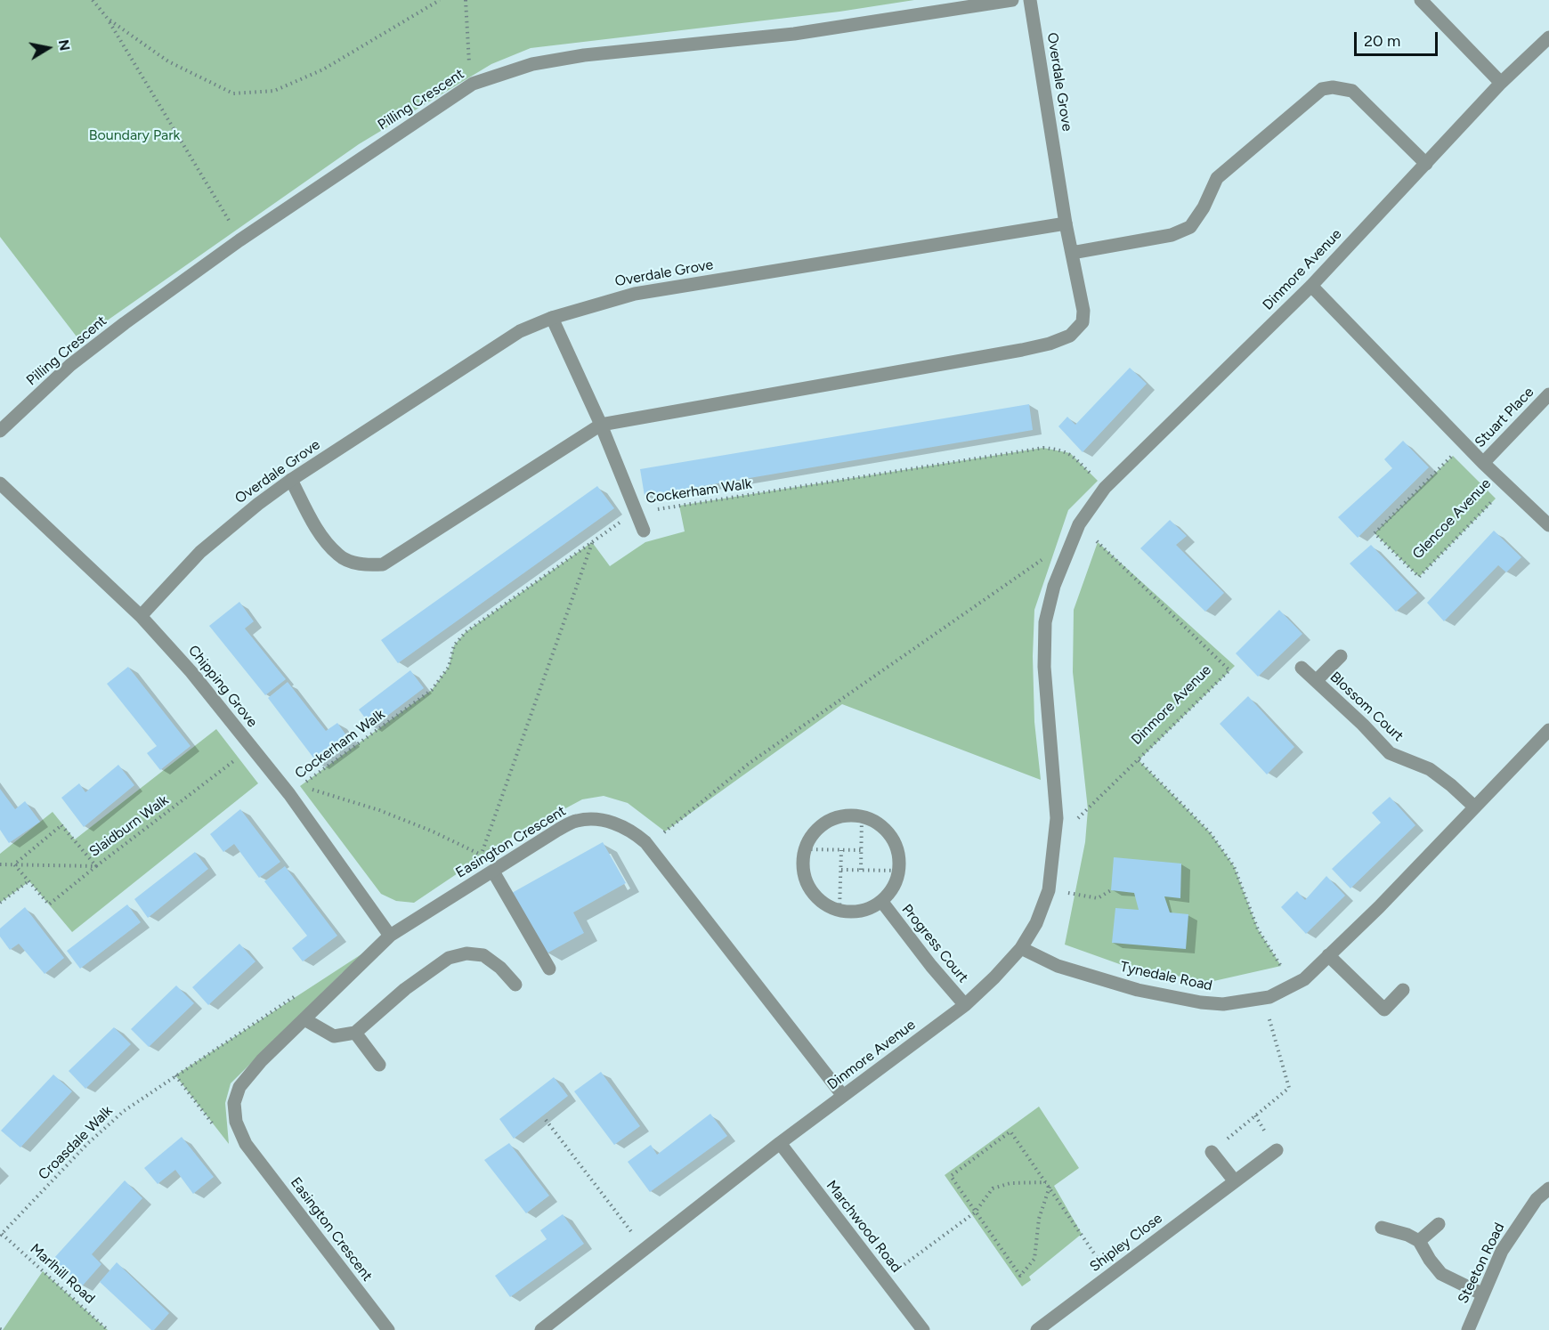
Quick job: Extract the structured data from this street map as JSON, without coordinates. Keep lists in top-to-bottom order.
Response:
{
  "streets": {
    "street": [
      "Overdale Grove",
      "Pilling Crescent",
      "Dinmore Avenue",
      "Stuart Place",
      "Glencoe Avenue",
      "Chipping Grove",
      "Blossom Court",
      "Easington Crescent",
      "Progress Court",
      "Tynedale Road",
      "Marchwood Road",
      "Shipley Close",
      "Steeton Road"
    ],
    "path": [
      "Cockerham Walk",
      "Slaidburn Walk",
      "Croasdale Walk",
      "Marlhill Road"
    ]
  },
  "crossings": [
    ["Overdale Grove", "Chipping Grove"],
    ["Dinmore Avenue", "Cockerham Walk"],
    ["Dinmore Avenue", "Glencoe Avenue"],
    ["Dinmore Avenue", "Easington Crescent"],
    ["Dinmore Avenue", "Progress Court"],
    ["Dinmore Avenue", "Tynedale Road"],
    ["Dinmore Avenue", "Marchwood Road"],
    ["Stuart Place", "Glencoe Avenue"],
    ["Cockerham Walk", "Chipping Grove"],
    ["Chipping Grove", "Slaidburn Walk"],
    ["Chipping Grove", "Easington Crescent"],
    ["Blossom Court", "Tynedale Road"],
    ["Croasdale Walk", "Marlhill Road"]
  ],
  "parks": ["Boundary Park"],
  "scale_bar": "20 m",
  "north": "right"
}
